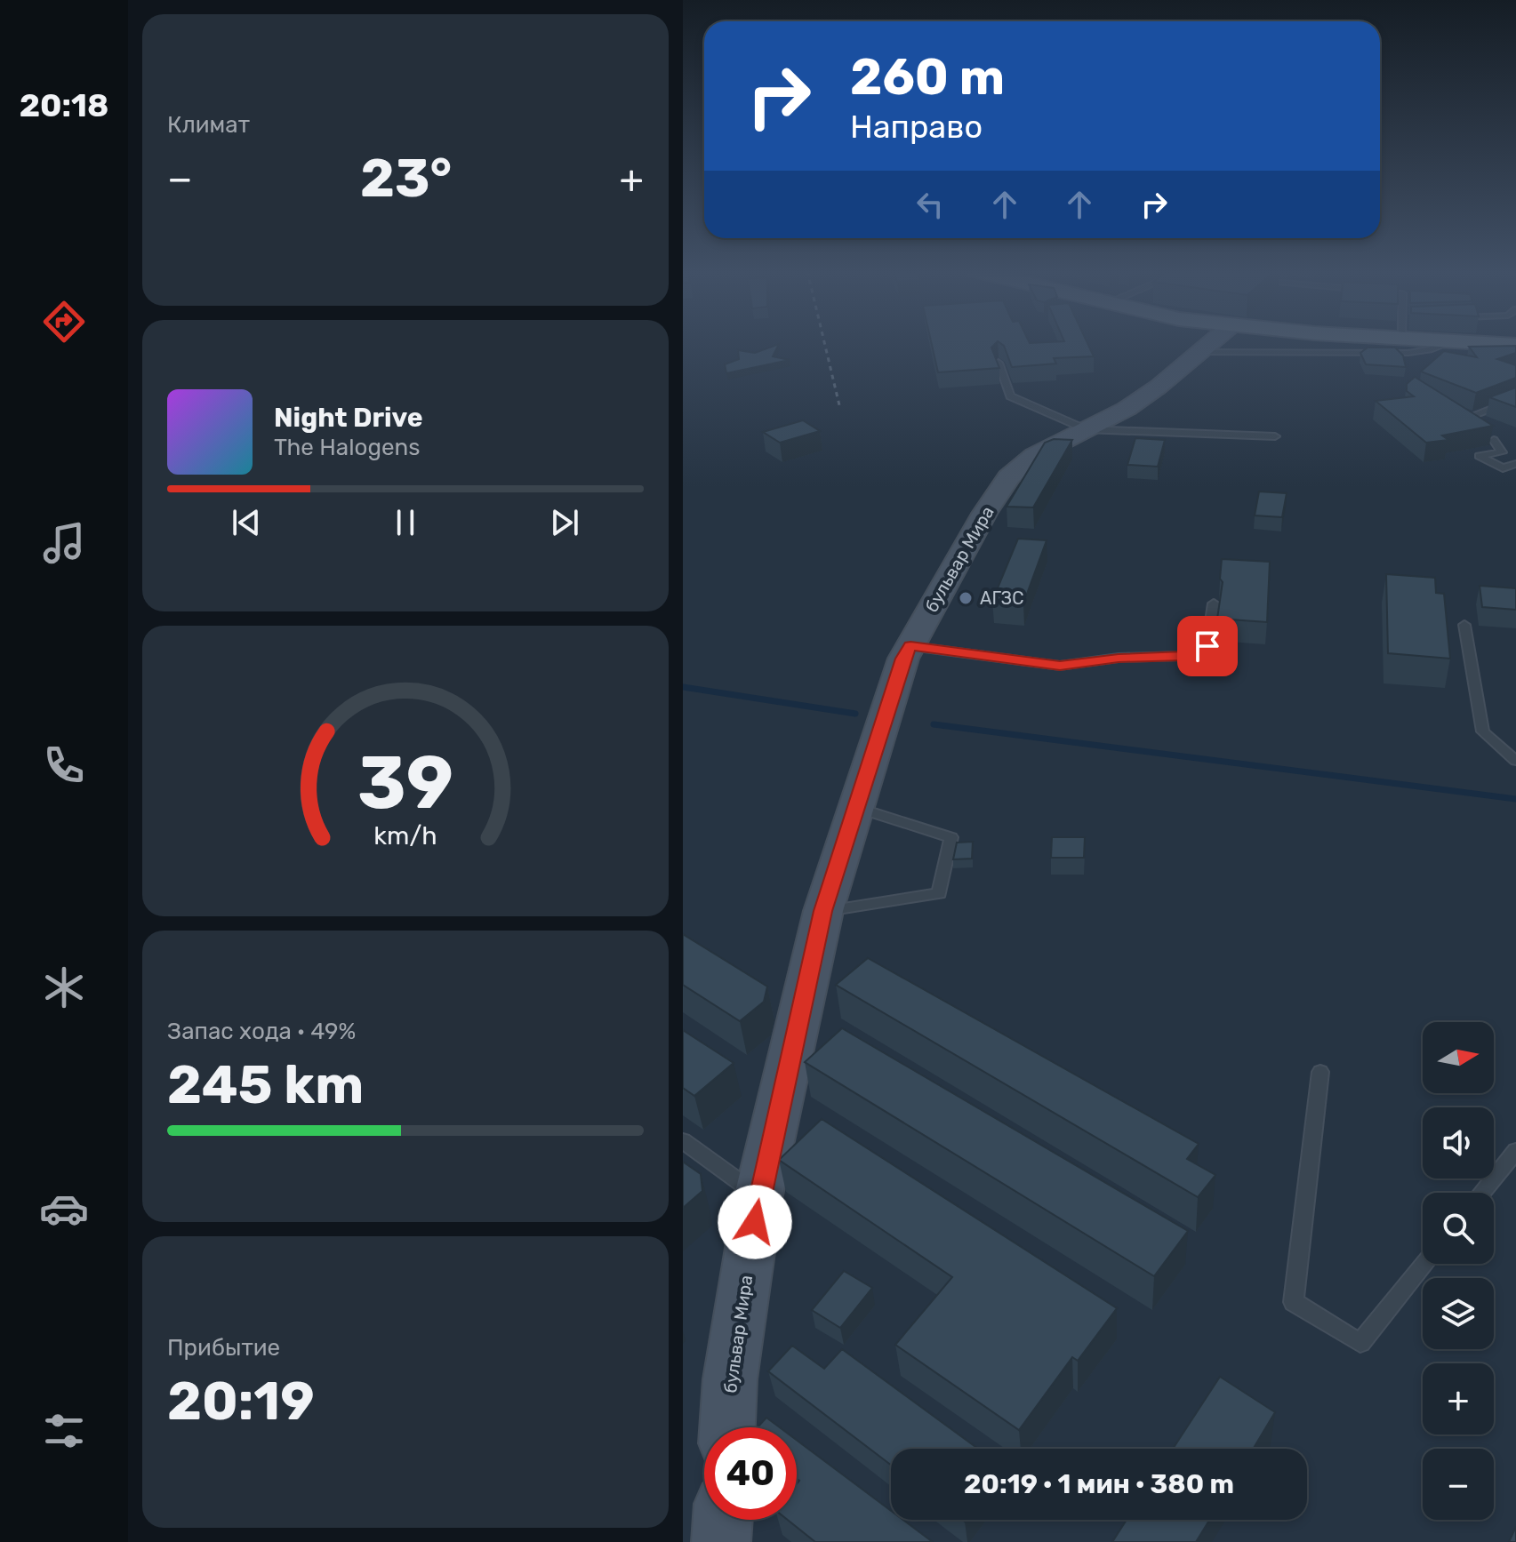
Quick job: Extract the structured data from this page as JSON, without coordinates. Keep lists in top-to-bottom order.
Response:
{
  "streets": {
    "street": ["бульвар Мира"]
  },
  "places": ["АГЗС"],
  "north": "right",
  "page": {
    "tabs": "20:18",
    "tile": [
      "Климат",
      ["Запас хода · 49%", "245 km"],
      ["Прибытие", "20:19"]
    ],
    "turn": ["260 m", "Направо"],
    "heat": ["−", "23°", "+"],
    "song": ["Night Drive", "The Halogens"],
    "map_buttons": ["+", "−"],
    "limit": "40",
    "trip": "20:19 · 1 мин · 380 m",
    "gauge": ["39", "km/h"]
  }
}
